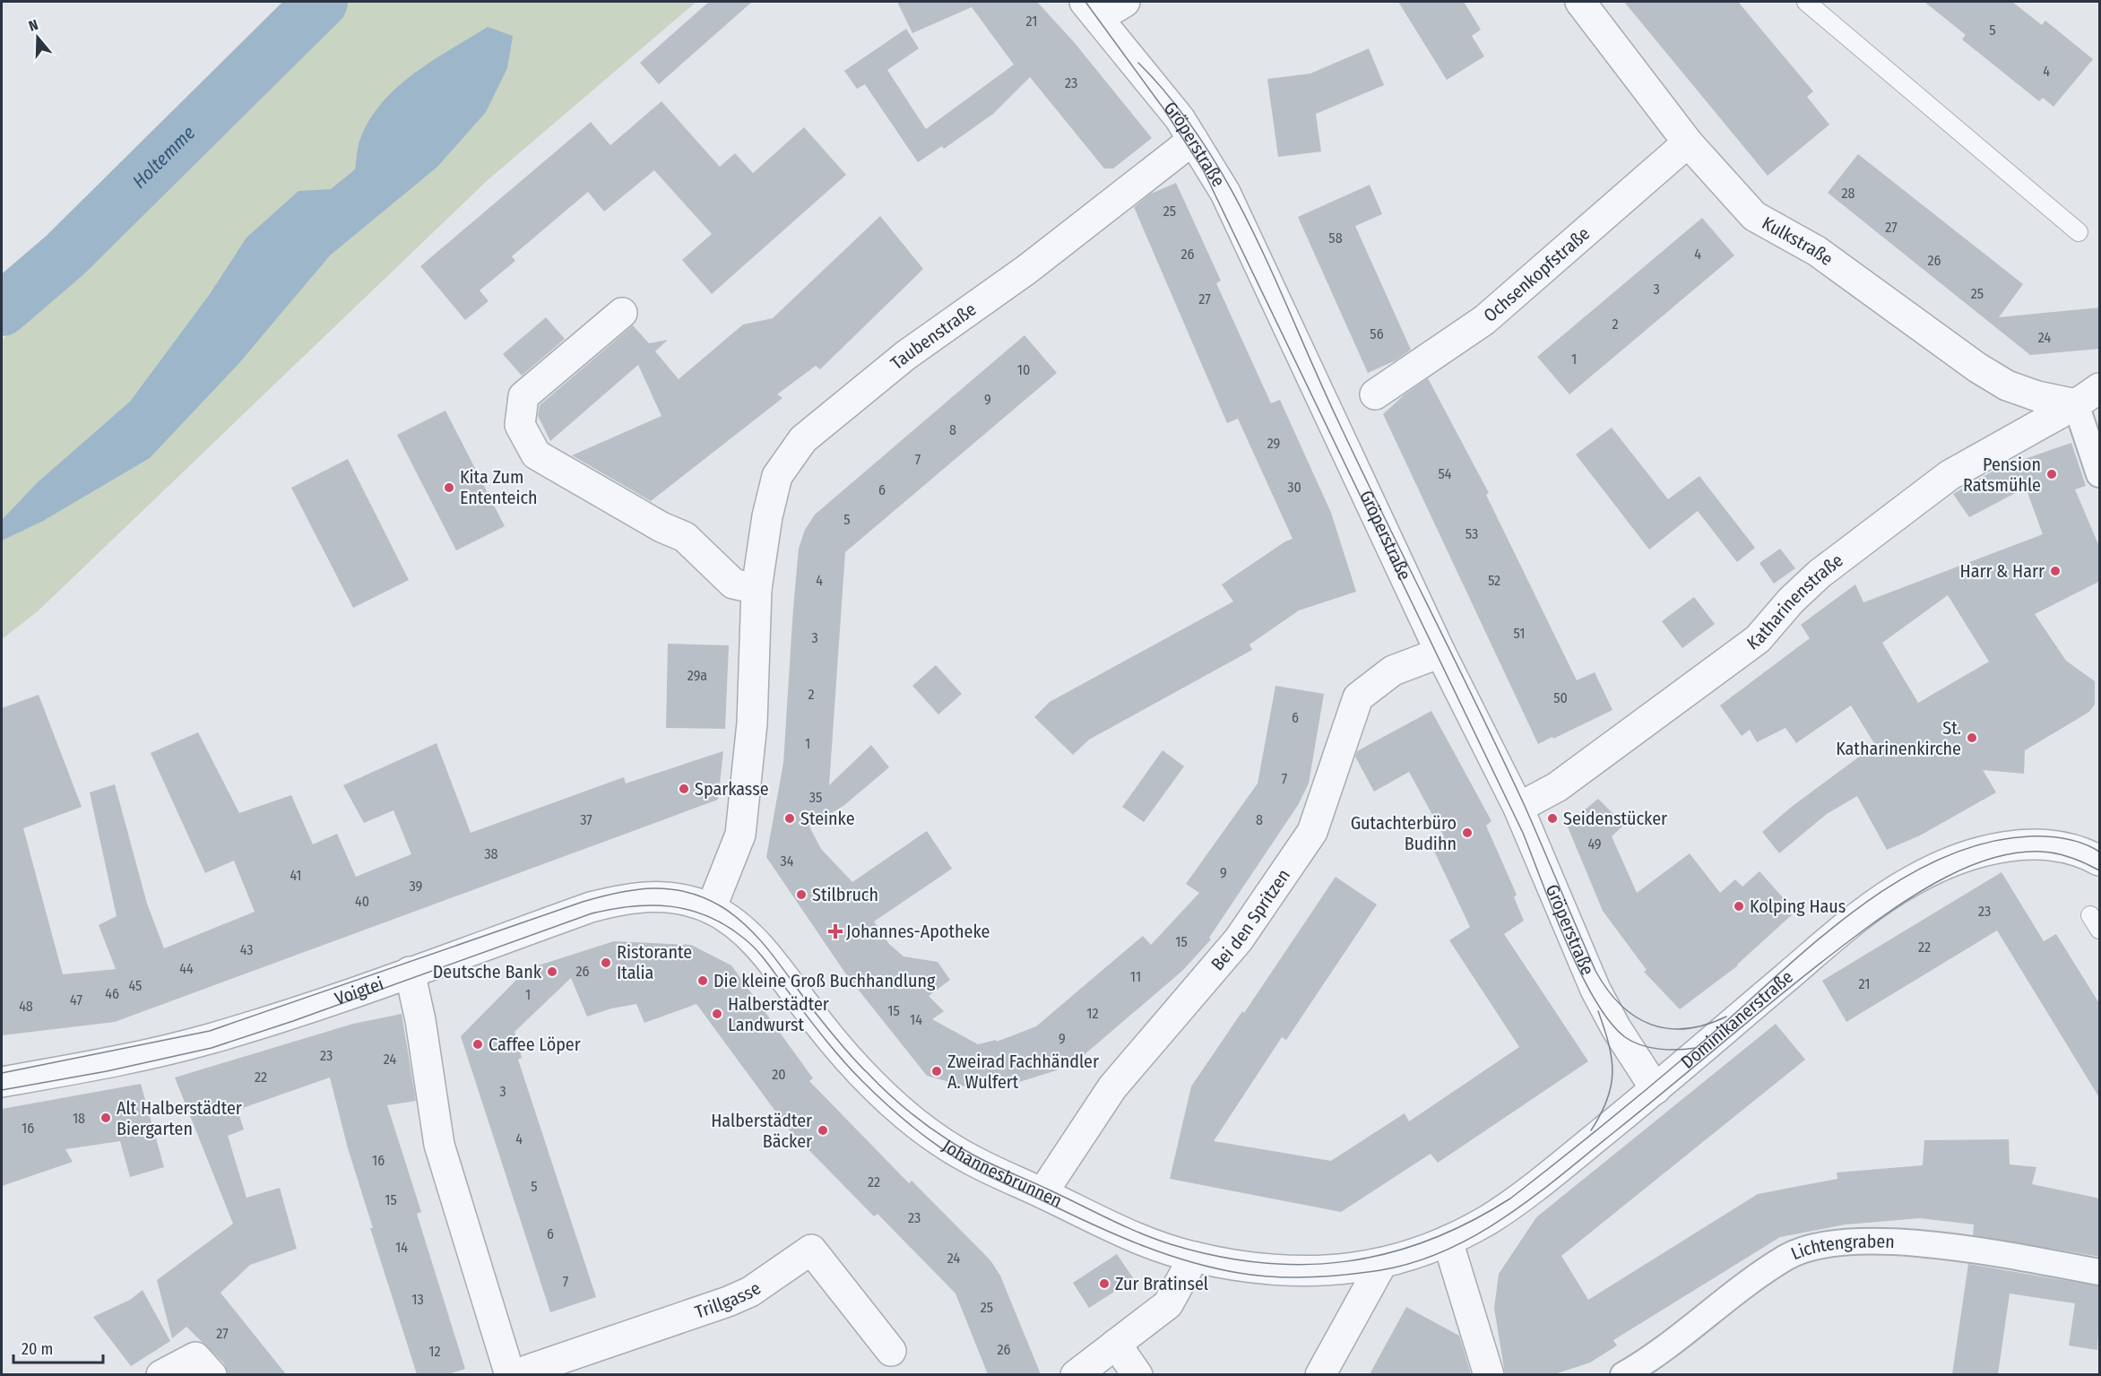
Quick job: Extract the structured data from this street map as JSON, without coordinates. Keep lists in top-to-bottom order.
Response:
{
  "streets": {
    "street": [
      "Gröperstraße",
      "Kulkstraße",
      "Ochsenkopfstraße",
      "Taubenstraße",
      "Katharinenstraße",
      "Bei den Spritzen",
      "Voigtei",
      "Dominikanerstraße",
      "Johannesbrunnen",
      "Lichtengraben",
      "Trillgasse"
    ]
  },
  "crossings": [
    ["Gröperstraße", "Taubenstraße"],
    ["Gröperstraße", "Katharinenstraße"],
    ["Gröperstraße", "Bei den Spritzen"],
    ["Gröperstraße", "Dominikanerstraße"],
    ["Kulkstraße", "Ochsenkopfstraße"],
    ["Kulkstraße", "Katharinenstraße"],
    ["Taubenstraße", "Voigtei"],
    ["Taubenstraße", "Johannesbrunnen"],
    ["Bei den Spritzen", "Johannesbrunnen"],
    ["Voigtei", "Johannesbrunnen"],
    ["Voigtei", "Trillgasse"],
    ["Dominikanerstraße", "Johannesbrunnen"]
  ],
  "water": ["Holtemme"],
  "places": {
    "other": [
      "Pension Ratsmühle",
      "Kita Zum Ententeich",
      "Harr & Harr",
      "St. Katharinenkirche",
      "Sparkasse",
      "Steinke",
      "Seidenstücker",
      "Gutachterbüro Budihn",
      "Stilbruch",
      "Kolping Haus",
      "Ristorante Italia",
      "Deutsche Bank",
      "Die kleine Groß Buchhandlung",
      "Halberstädter Landwurst",
      "Caffee Löper",
      "Zweirad Fachhändler A. Wulfert",
      "Alt Halberstädter Biergarten",
      "Halberstädter Bäcker",
      "Zur Bratinsel"
    ],
    "health": ["Johannes-Apotheke"]
  },
  "house_numbers": [
    "21",
    "5",
    "4",
    "23",
    "28",
    "25",
    "27",
    "58",
    "26",
    "4",
    "26",
    "3",
    "25",
    "27",
    "2",
    "56",
    "24",
    "1",
    "10",
    "9",
    "8",
    "29",
    "7",
    "54",
    "30",
    "6",
    "5",
    "53",
    "4",
    "52",
    "51",
    "3",
    "29a",
    "2",
    "50",
    "6",
    "1",
    "7",
    "35",
    "37",
    "8",
    "49",
    "38",
    "34",
    "9",
    "41",
    "39",
    "40",
    "23",
    "15",
    "22",
    "43",
    "44",
    "26",
    "11",
    "21",
    "45",
    "46",
    "1",
    "47",
    "48",
    "15",
    "12",
    "14",
    "9",
    "23",
    "24",
    "20",
    "22",
    "3",
    "18",
    "16",
    "4",
    "16",
    "22",
    "5",
    "15",
    "23",
    "6",
    "14",
    "24",
    "7",
    "13",
    "25",
    "27",
    "26",
    "12"
  ],
  "scale_bar": "20 m",
  "north": "top"
}
